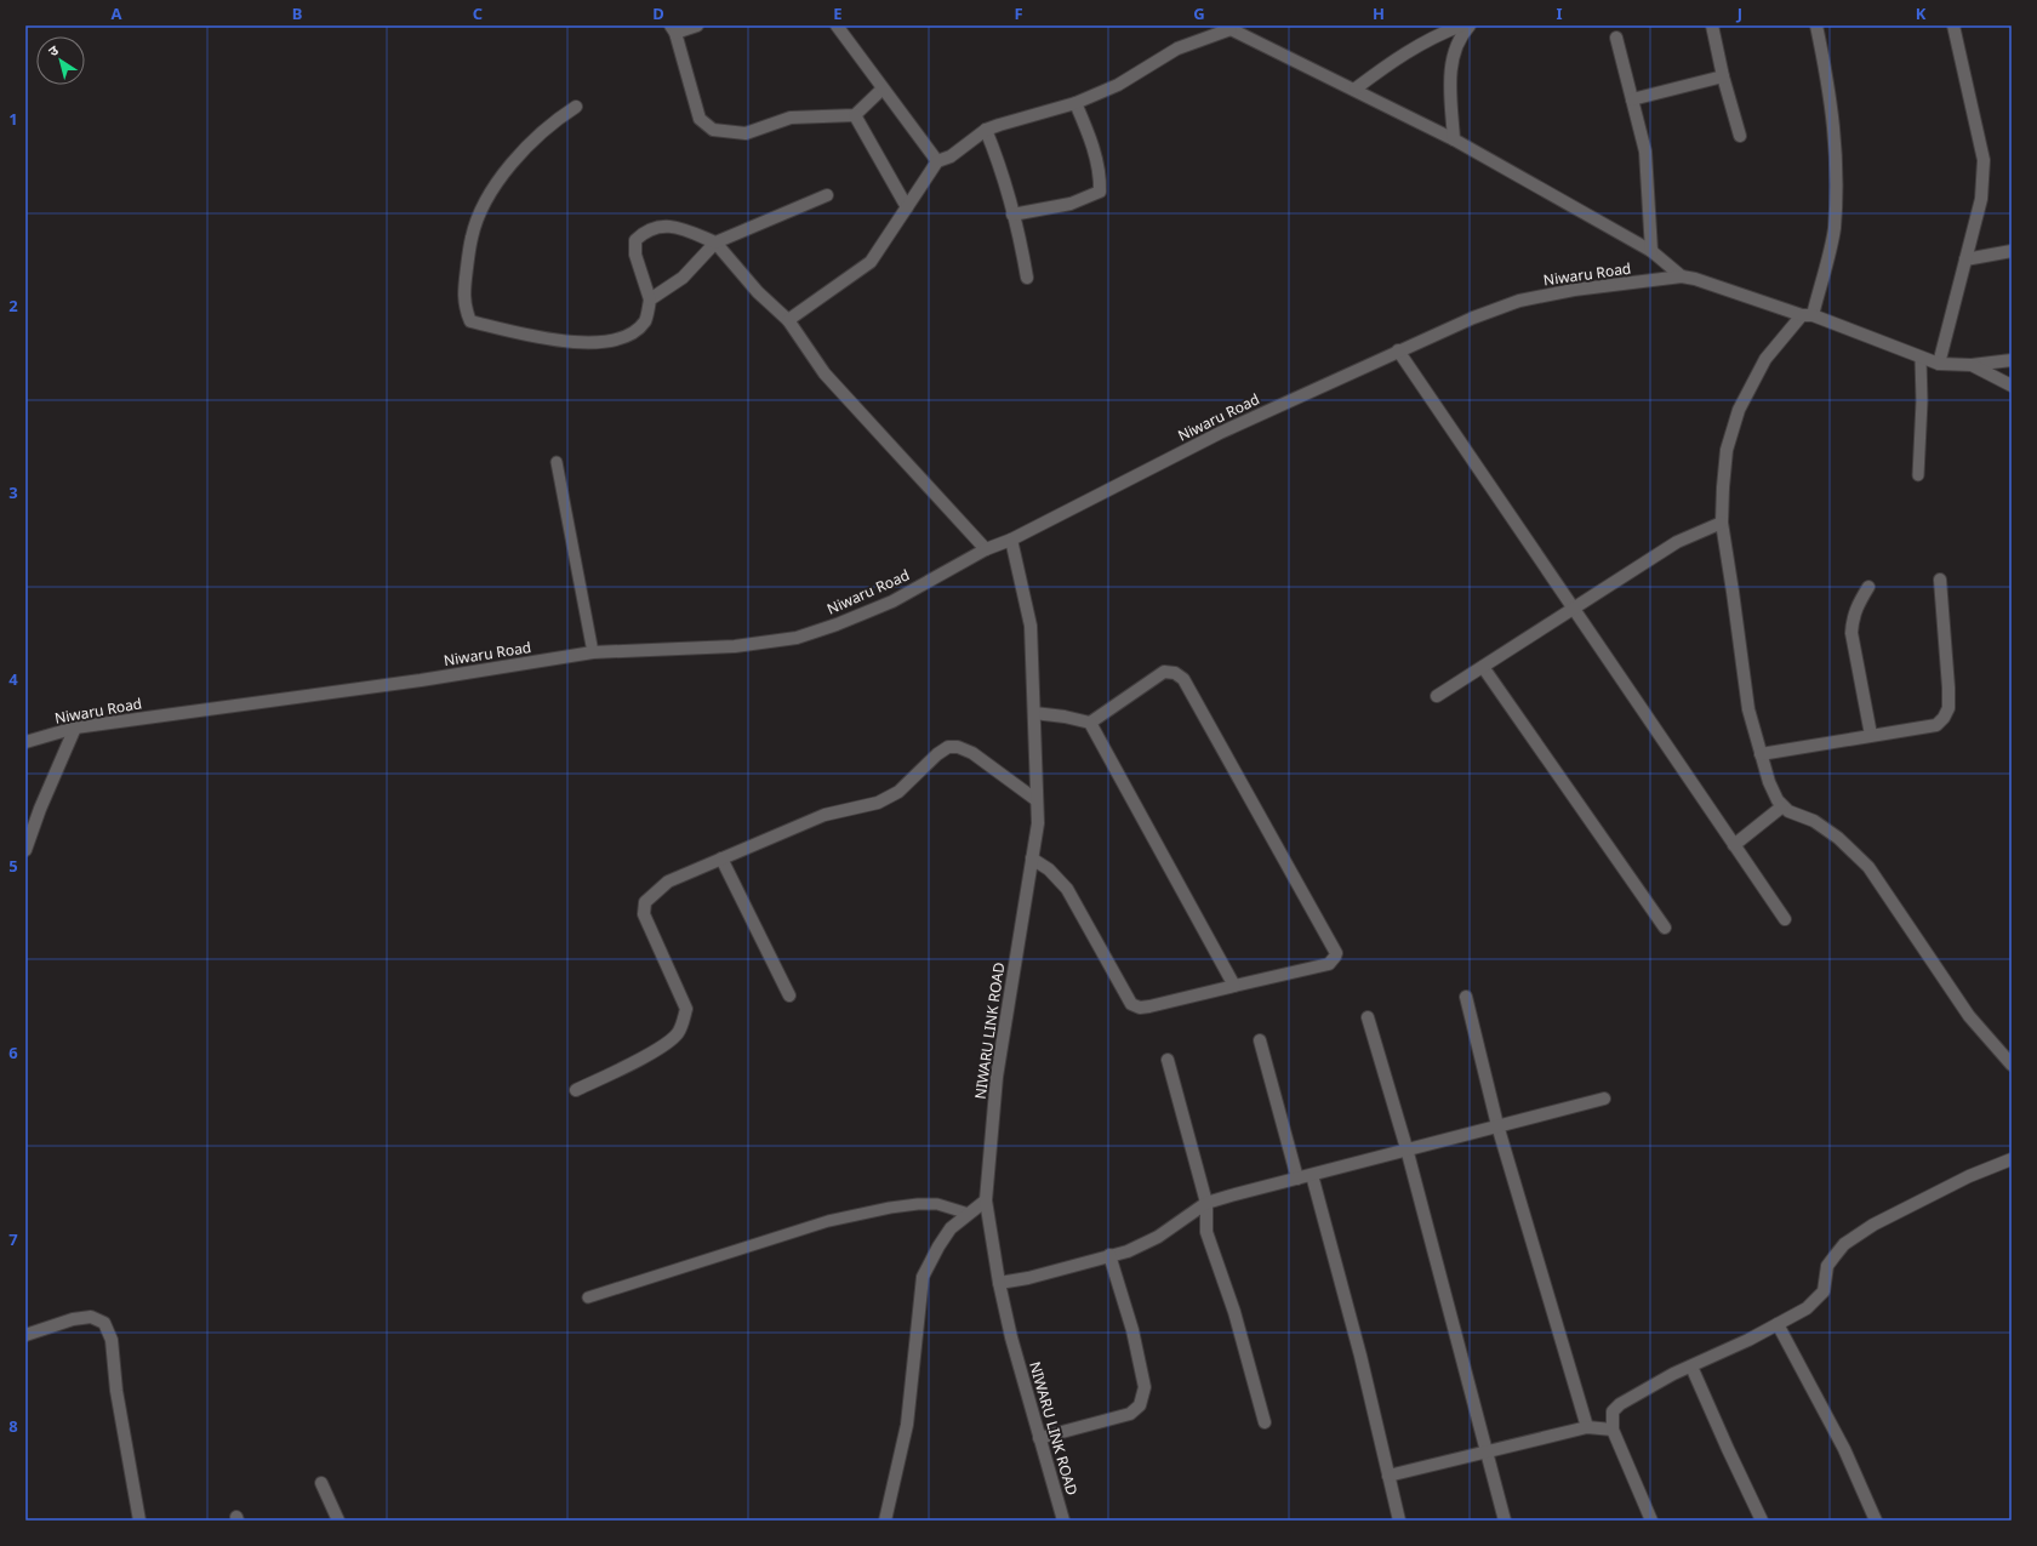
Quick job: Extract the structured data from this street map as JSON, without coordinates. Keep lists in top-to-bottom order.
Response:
{
  "streets": {
    "street": ["Niwaru Road", "NIWARU LINK ROAD"]
  },
  "crossings": [
    ["Niwaru Road", "NIWARU LINK ROAD"]
  ],
  "north": "top left",
  "grid": {
    "columns": [
      "A",
      "B",
      "C",
      "D",
      "E",
      "F",
      "G",
      "H",
      "I",
      "J",
      "K"
    ],
    "rows": [
      "1",
      "2",
      "3",
      "4",
      "5",
      "6",
      "7",
      "8"
    ]
  }
}
